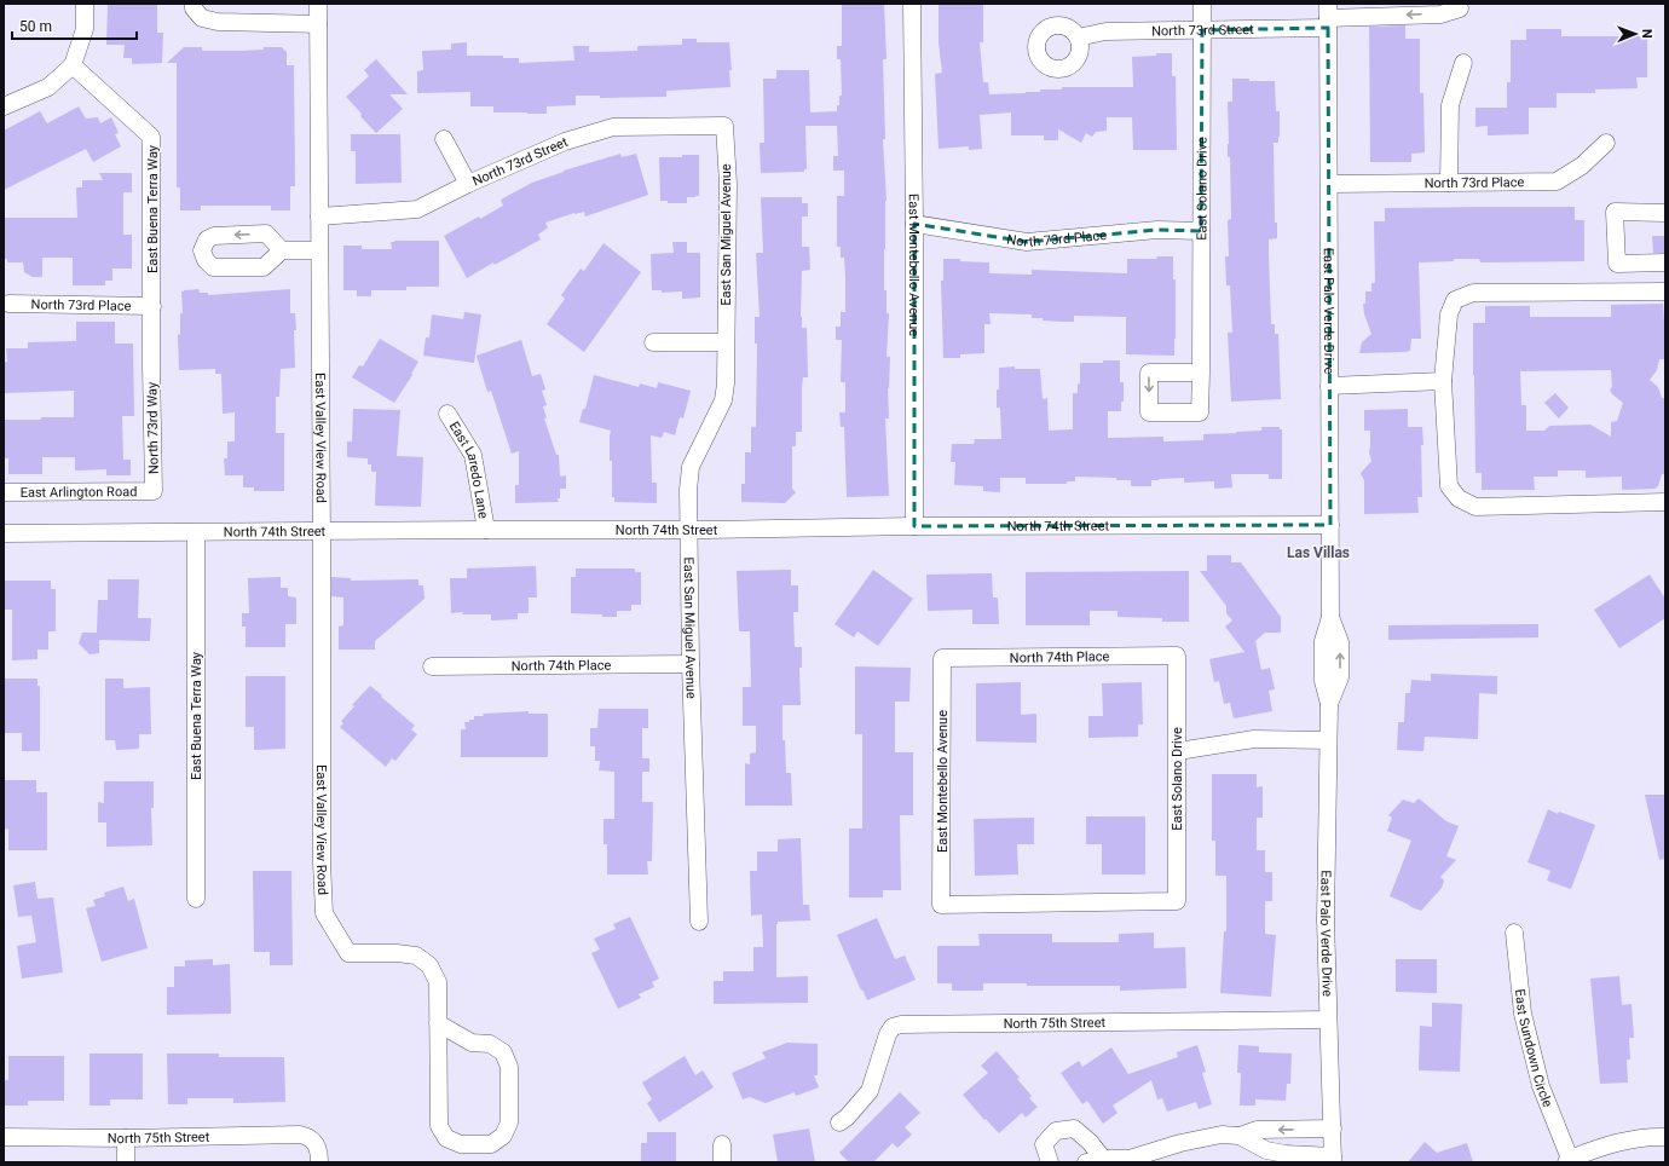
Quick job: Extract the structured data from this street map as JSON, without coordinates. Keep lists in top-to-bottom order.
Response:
{
  "streets": {
    "street": [
      "North 73rd Street",
      "North 73rd Place",
      "East Solano Drive",
      "East Buena Terra Way",
      "East San Miguel Avenue",
      "East Montebello Avenue",
      "East Palo Verde Drive",
      "North 73rd Way",
      "East Valley View Road",
      "East Laredo Lane",
      "East Arlington Road",
      "North 74th Street",
      "North 74th Place",
      "North 75th Street",
      "East Sundown Circle"
    ]
  },
  "crossings": [
    ["North 73rd Street", "East Solano Drive"],
    ["North 73rd Street", "East San Miguel Avenue"],
    ["North 73rd Street", "East Palo Verde Drive"],
    ["North 73rd Street", "East Valley View Road"],
    ["North 73rd Place", "East Solano Drive"],
    ["North 73rd Place", "East Buena Terra Way"],
    ["North 73rd Place", "East Montebello Avenue"],
    ["North 73rd Place", "East Palo Verde Drive"],
    ["East Solano Drive", "East Montebello Avenue"],
    ["East Solano Drive", "North 74th Place"],
    ["East Buena Terra Way", "North 73rd Way"],
    ["East Buena Terra Way", "North 74th Street"],
    ["East San Miguel Avenue", "North 74th Street"],
    ["East San Miguel Avenue", "North 74th Place"],
    ["East Montebello Avenue", "North 74th Street"],
    ["East Montebello Avenue", "North 74th Place"],
    ["East Palo Verde Drive", "North 74th Street"],
    ["East Palo Verde Drive", "North 75th Street"],
    ["North 73rd Way", "East Arlington Road"],
    ["East Valley View Road", "North 74th Street"],
    ["East Laredo Lane", "North 74th Street"]
  ],
  "districts": ["Las Villas"],
  "scale_bar": "50 m",
  "north": "right"
}
